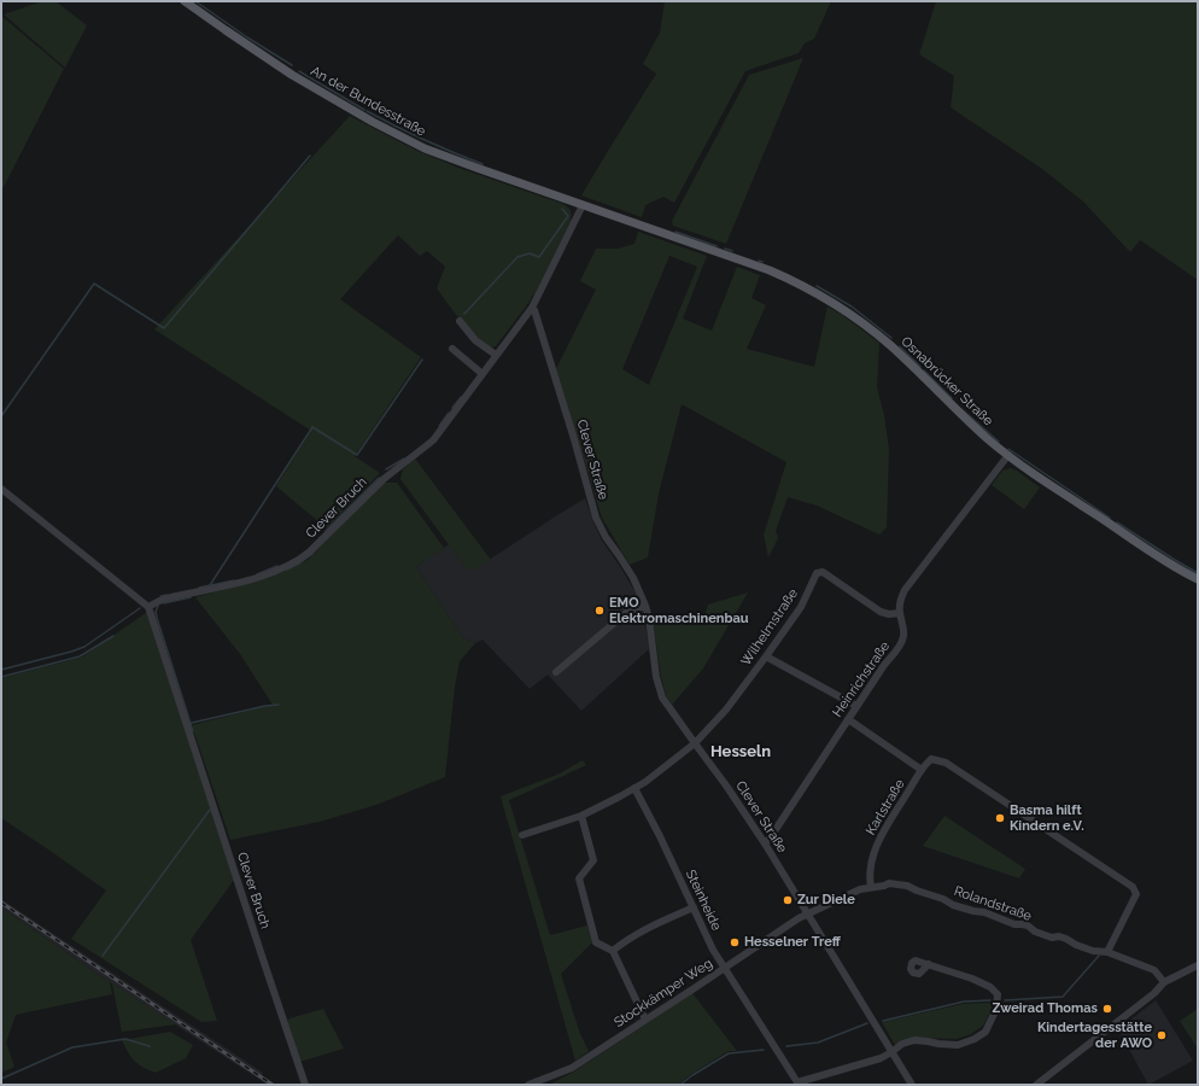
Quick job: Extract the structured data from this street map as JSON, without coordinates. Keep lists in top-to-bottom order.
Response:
{
  "streets": {
    "main road": ["An der Bundesstraße", "Osnabrücker Straße"],
    "street": [
      "Clever Straße",
      "Clever Bruch",
      "Wilhelmstraße",
      "Heinrichstraße",
      "Karlstraße",
      "Steinheide",
      "Rolandstraße",
      "Stockkämper Weg"
    ]
  },
  "crossings": [
    ["An der Bundesstraße", "Osnabrücker Straße"],
    ["Osnabrücker Straße", "Heinrichstraße"],
    ["Clever Straße", "Clever Bruch"],
    ["Clever Straße", "Wilhelmstraße"],
    ["Clever Straße", "Heinrichstraße"],
    ["Clever Straße", "Steinheide"],
    ["Clever Straße", "Rolandstraße"],
    ["Clever Straße", "Stockkämper Weg"],
    ["Wilhelmstraße", "Heinrichstraße"],
    ["Karlstraße", "Rolandstraße"],
    ["Steinheide", "Stockkämper Weg"],
    ["Rolandstraße", "Stockkämper Weg"]
  ],
  "districts": ["Hesseln"],
  "places": [
    "EMO Elektromaschinenbau",
    "Basma hilft Kindern e.V.",
    "Zur Diele",
    "Hesselner Treff",
    "Zweirad Thomas",
    "Kindertagesstätte der AWO"
  ]
}
